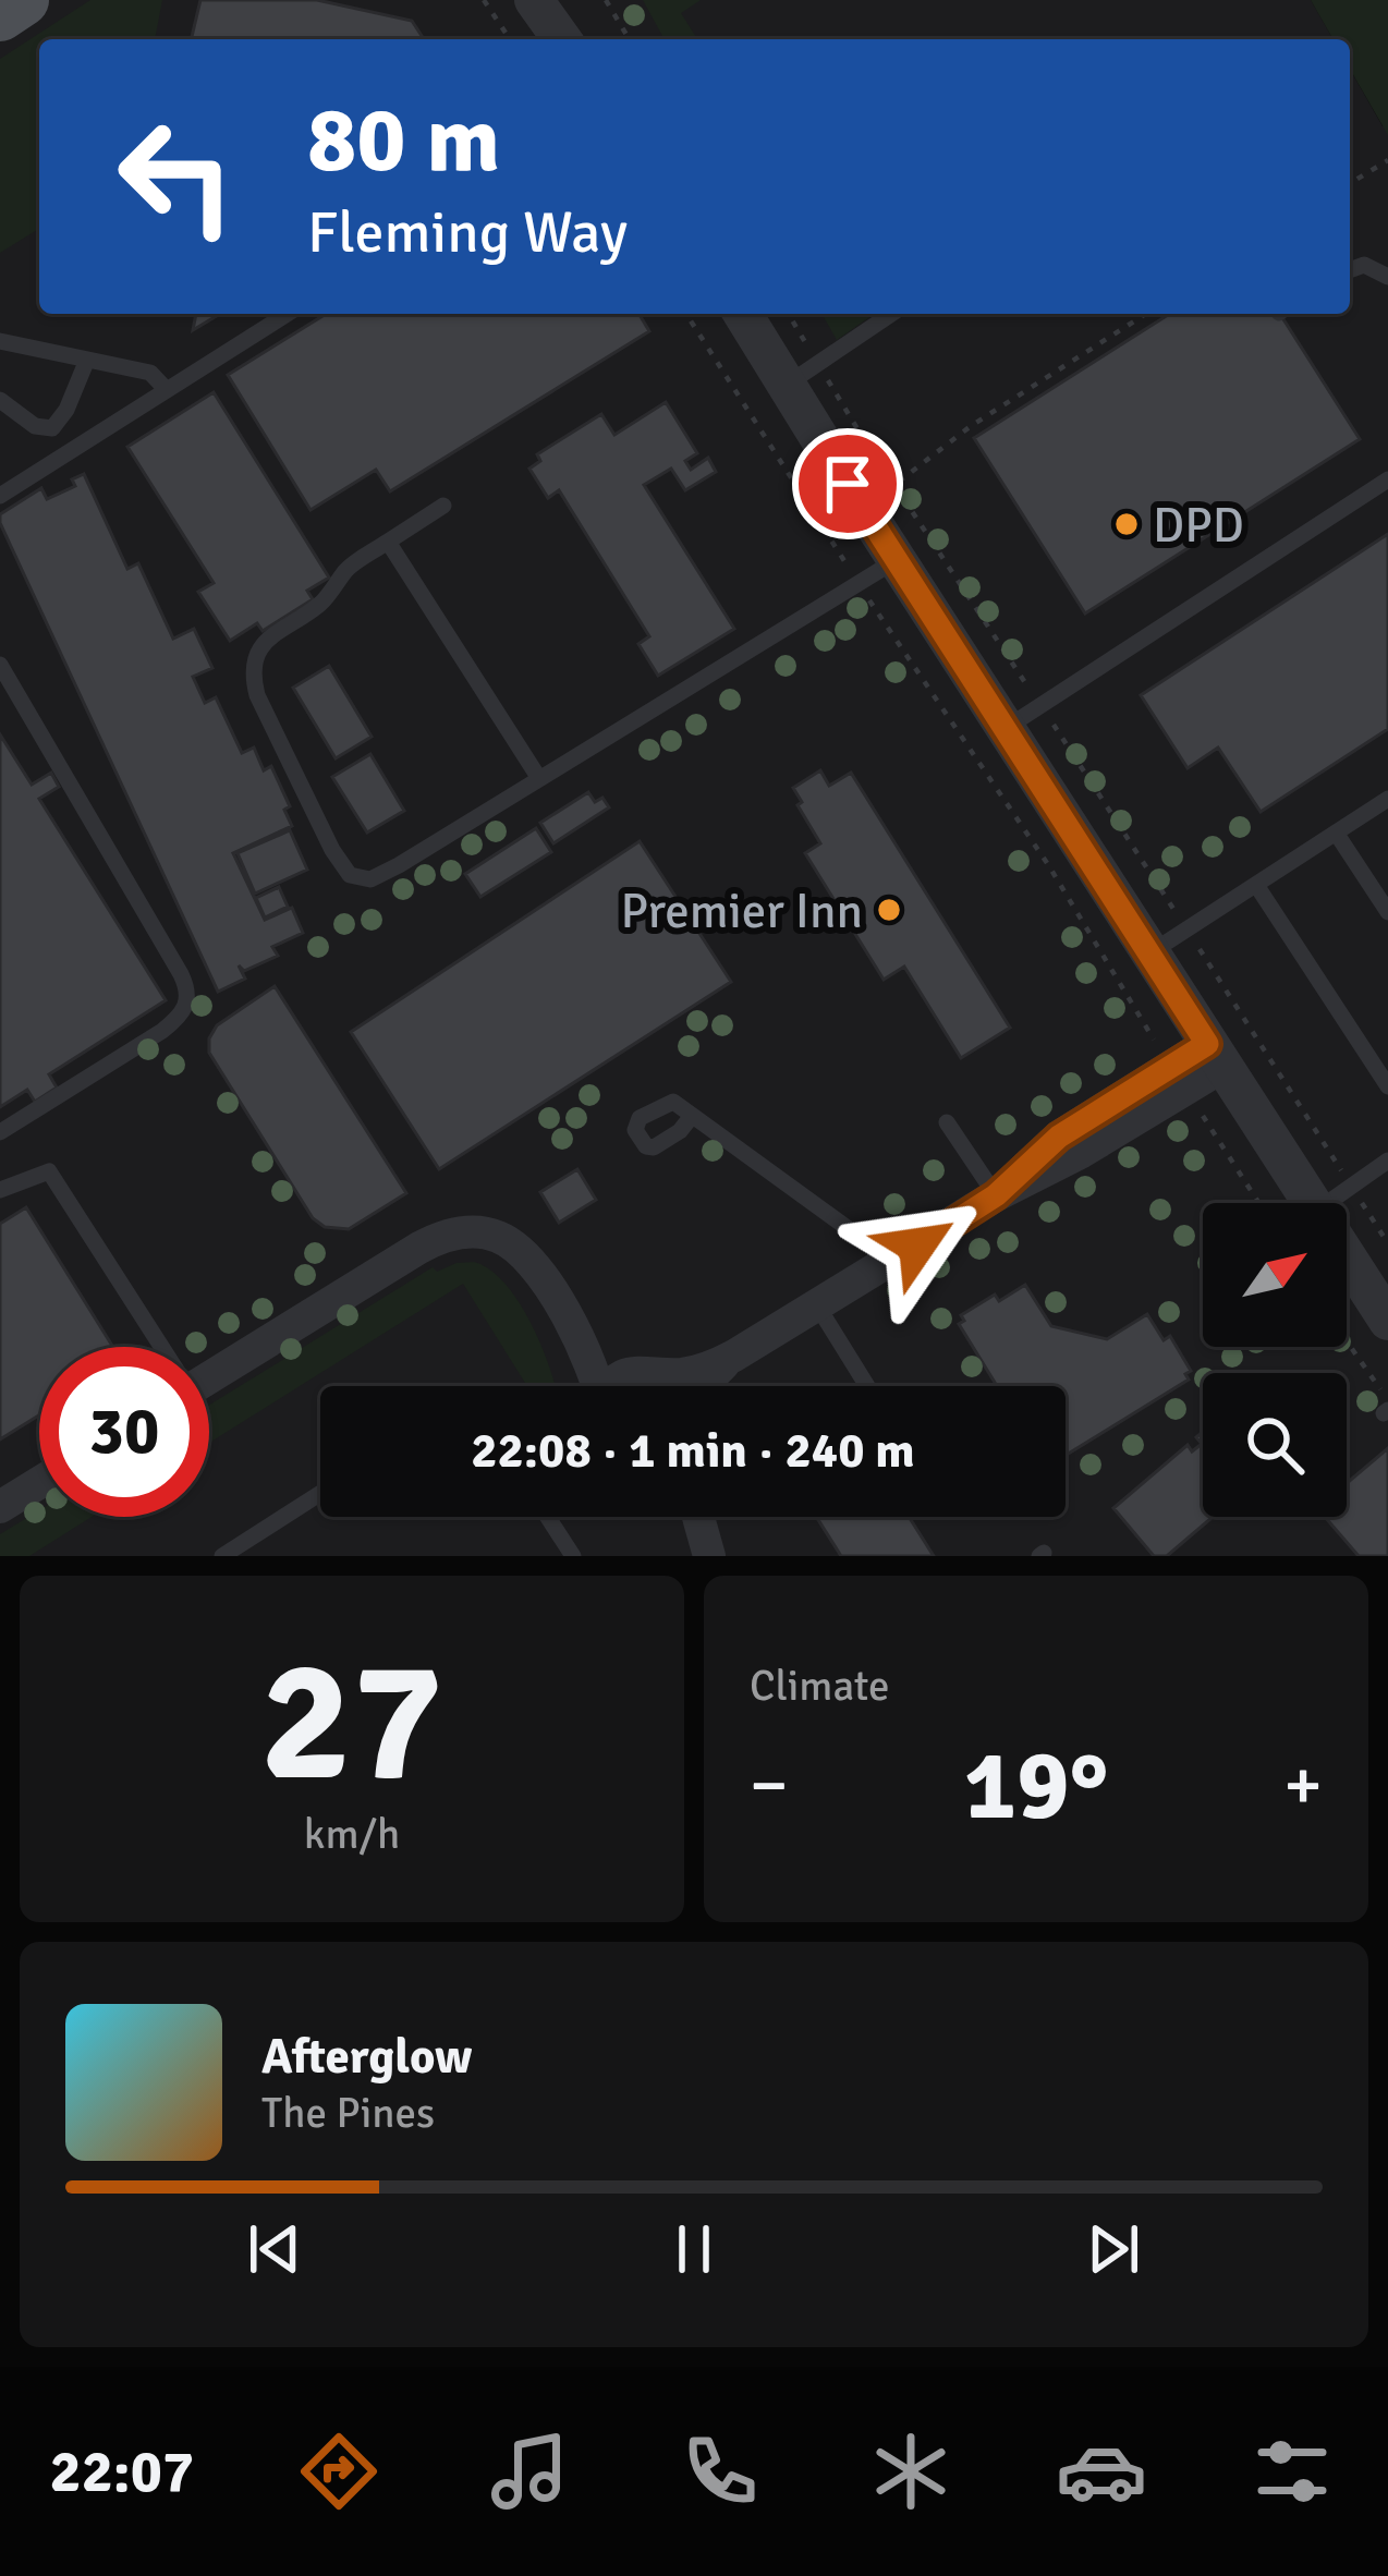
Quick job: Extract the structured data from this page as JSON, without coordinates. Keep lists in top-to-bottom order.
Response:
{
  "places": ["DPD", "Premier Inn"],
  "north": "top right",
  "page": {
    "turn": ["80 m", "Fleming Way"],
    "limit": "30",
    "trip": "22:08 · 1 min · 240 m",
    "tile": [
      ["27", "km/h"],
      "Climate"
    ],
    "heat": ["−", "19°", "+"],
    "song": ["Afterglow", "The Pines"],
    "tabs": "22:07"
  }
}
